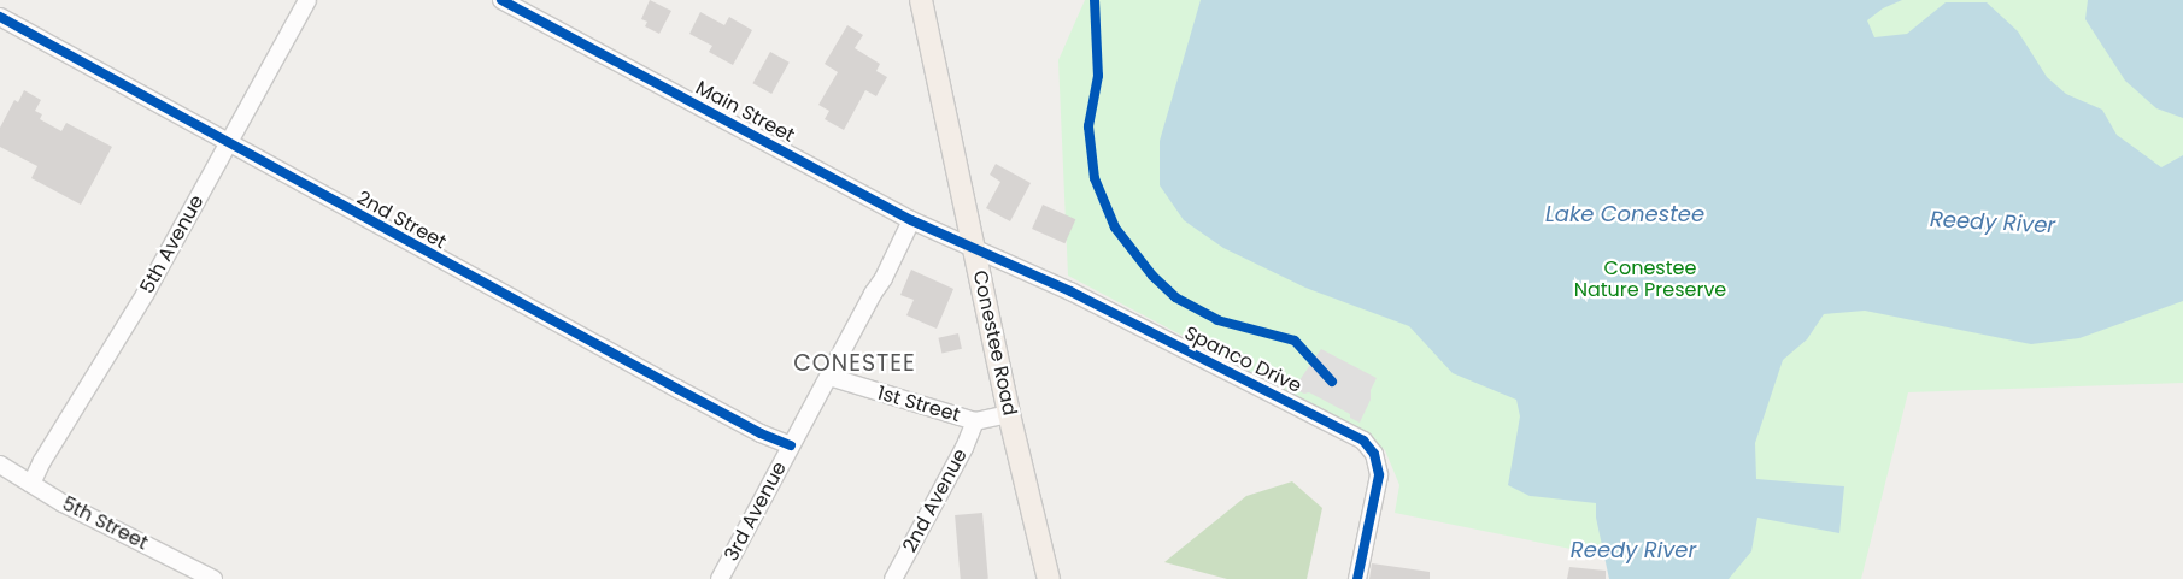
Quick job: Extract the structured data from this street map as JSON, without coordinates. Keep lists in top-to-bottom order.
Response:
{
  "streets": {
    "main road": ["Conestee Road"],
    "street": [
      "Main Street",
      "2nd Street",
      "5th Avenue",
      "Spanco Drive",
      "1st Street",
      "2nd Avenue",
      "3rd Avenue",
      "5th Street"
    ]
  },
  "crossings": [
    ["Main Street", "Conestee Road"],
    ["Main Street", "Spanco Drive"],
    ["Main Street", "3rd Avenue"],
    ["2nd Street", "5th Avenue"],
    ["2nd Street", "3rd Avenue"],
    ["5th Avenue", "5th Street"],
    ["Conestee Road", "Spanco Drive"],
    ["Conestee Road", "1st Street"],
    ["1st Street", "2nd Avenue"],
    ["1st Street", "3rd Avenue"]
  ],
  "districts": ["CONESTEE"],
  "water": ["Lake Conestee", "Reedy River"],
  "parks": ["Conestee Nature Preserve"]
}
